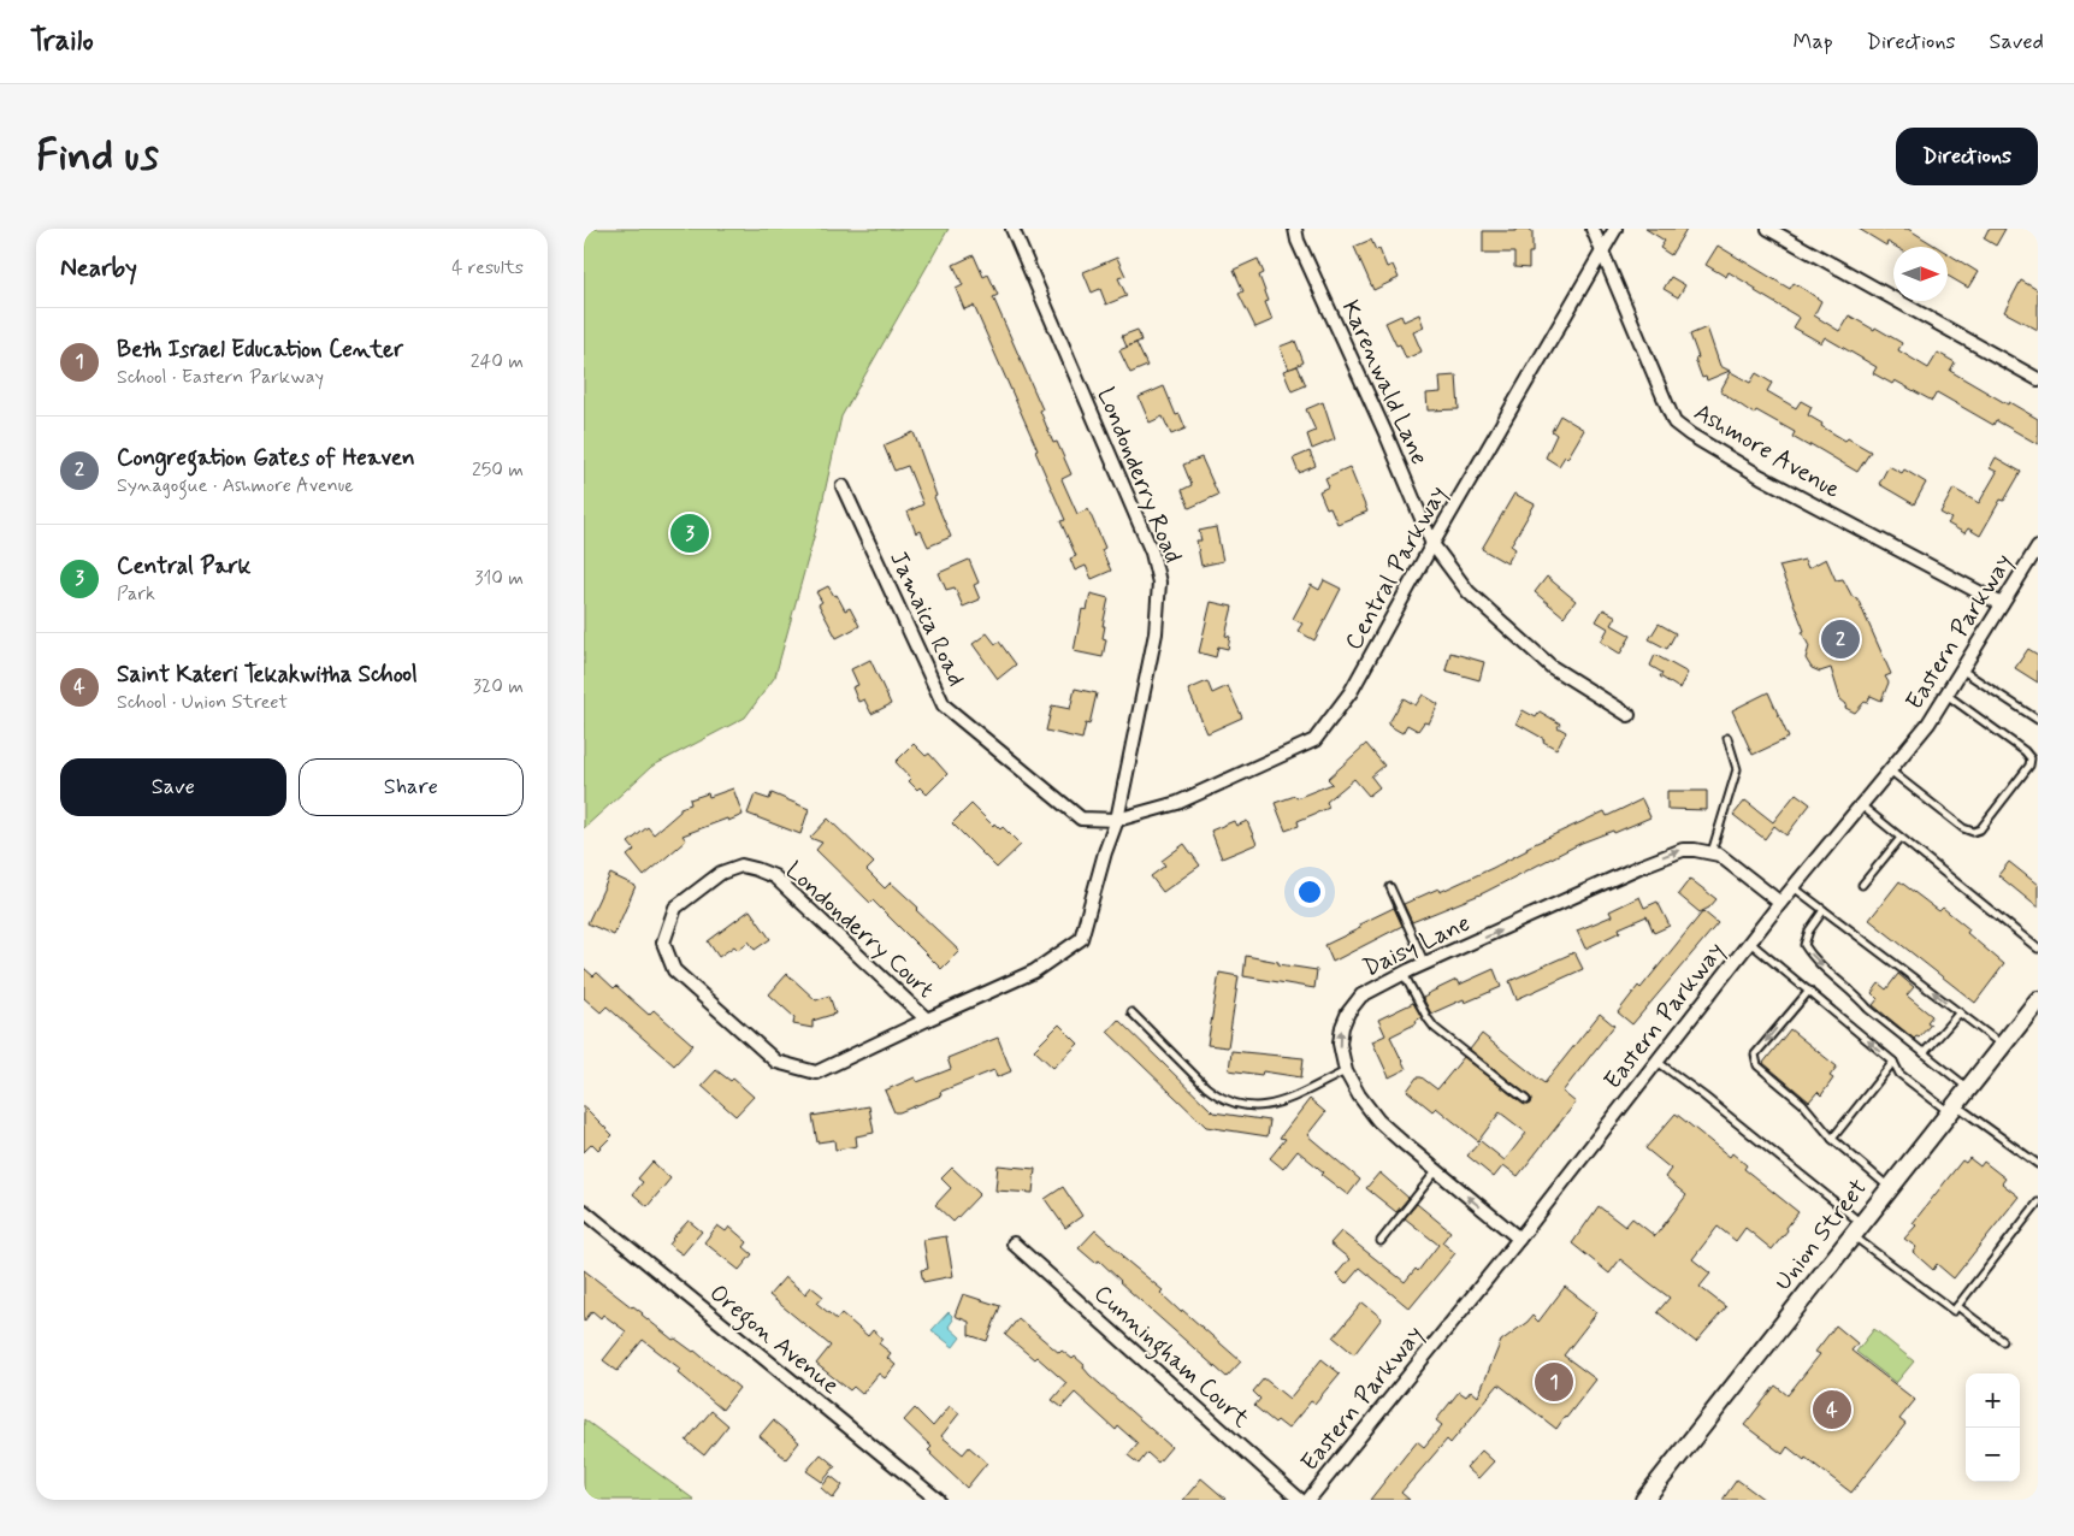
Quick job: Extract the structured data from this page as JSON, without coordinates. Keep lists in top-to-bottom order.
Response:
{
  "streets": {
    "main road": ["Union Street"],
    "street": [
      "Karenwald Lane",
      "Ashmore Avenue",
      "Londonderry Road",
      "Central Parkway",
      "Jamaica Road",
      "Eastern Parkway",
      "Londonderry Court",
      "Daisy Lane",
      "Oregon Avenue",
      "Cunningham Court"
    ]
  },
  "crossings": [
    ["Karenwald Lane", "Central Parkway"],
    ["Ashmore Avenue", "Central Parkway"],
    ["Ashmore Avenue", "Eastern Parkway"],
    ["Londonderry Road", "Central Parkway"],
    ["Londonderry Road", "Jamaica Road"],
    ["Londonderry Road", "Londonderry Court"],
    ["Central Parkway", "Jamaica Road"],
    ["Central Parkway", "Londonderry Court"],
    ["Jamaica Road", "Londonderry Court"],
    ["Eastern Parkway", "Daisy Lane"]
  ],
  "north": "right",
  "page": {
    "header": "Trailo",
    "nav": ["Map", "Directions", "Saved"],
    "buttons": [
      "Directions",
      ["Save", "Share"]
    ],
    "title": "Find us",
    "heading": ["Nearby", "4 results"],
    "list": [
      {
        "mark": "1",
        "name": "Beth Israel Education Center",
        "note": "School · Eastern Parkway",
        "value": "240 m"
      },
      {
        "mark": "2",
        "name": "Congregation Gates of Heaven",
        "note": "Synagogue · Ashmore Avenue",
        "value": "250 m"
      },
      {
        "mark": "3",
        "name": "Central Park",
        "note": "Park",
        "value": "310 m"
      },
      {
        "mark": "4",
        "name": "Saint Kateri Tekakwitha School",
        "note": "School · Union Street",
        "value": "320 m"
      }
    ],
    "pins": [
      "3",
      "2",
      "1",
      "4"
    ],
    "map_buttons": ["+", "−"]
  }
}
